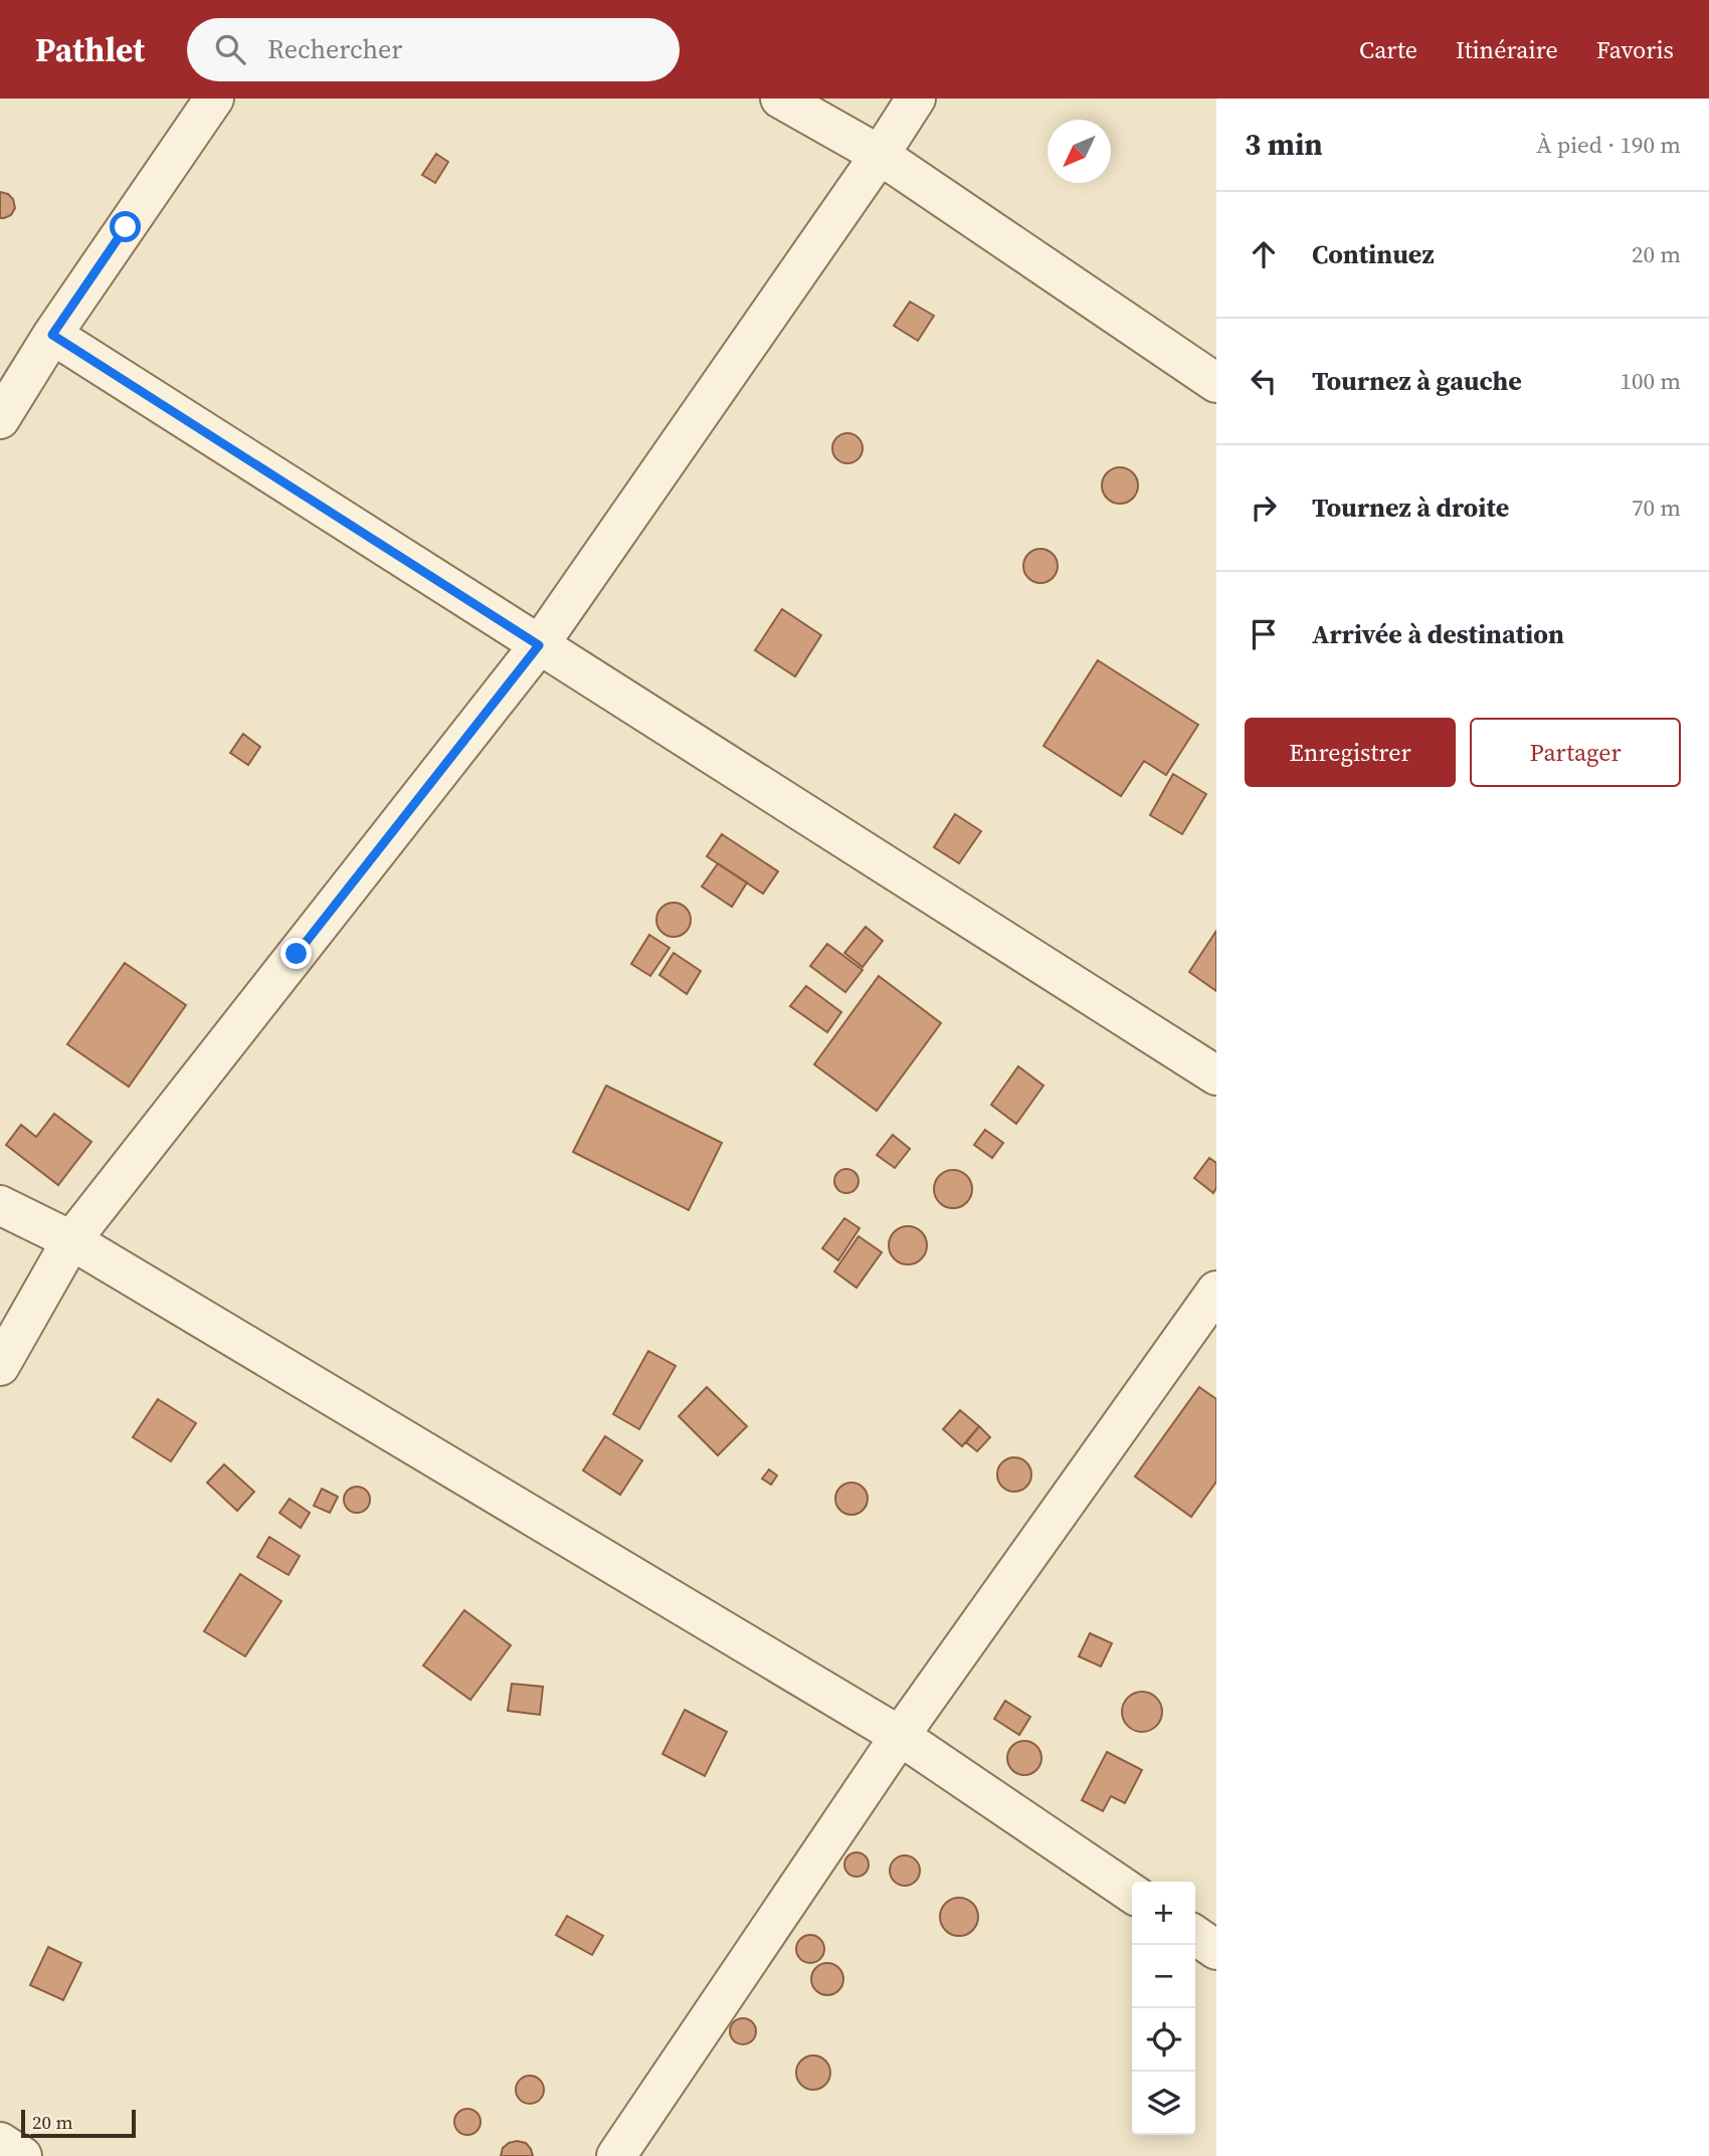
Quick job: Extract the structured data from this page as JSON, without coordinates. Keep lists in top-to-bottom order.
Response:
{
  "scale_bar": "20 m",
  "north": "bottom left",
  "page": {
    "header": "Pathlet",
    "search": "Rechercher",
    "nav": ["Carte", "Itinéraire", "Favoris"],
    "heading": ["3 min", "À pied · 190 m"],
    "list": [
      ["Continuez", "20 m"],
      ["Tournez à gauche", "100 m"],
      ["Tournez à droite", "70 m"],
      "Arrivée à destination"
    ],
    "buttons": ["Enregistrer", "Partager"],
    "map_buttons": ["+", "−"],
    "scale": "20 m"
  }
}
